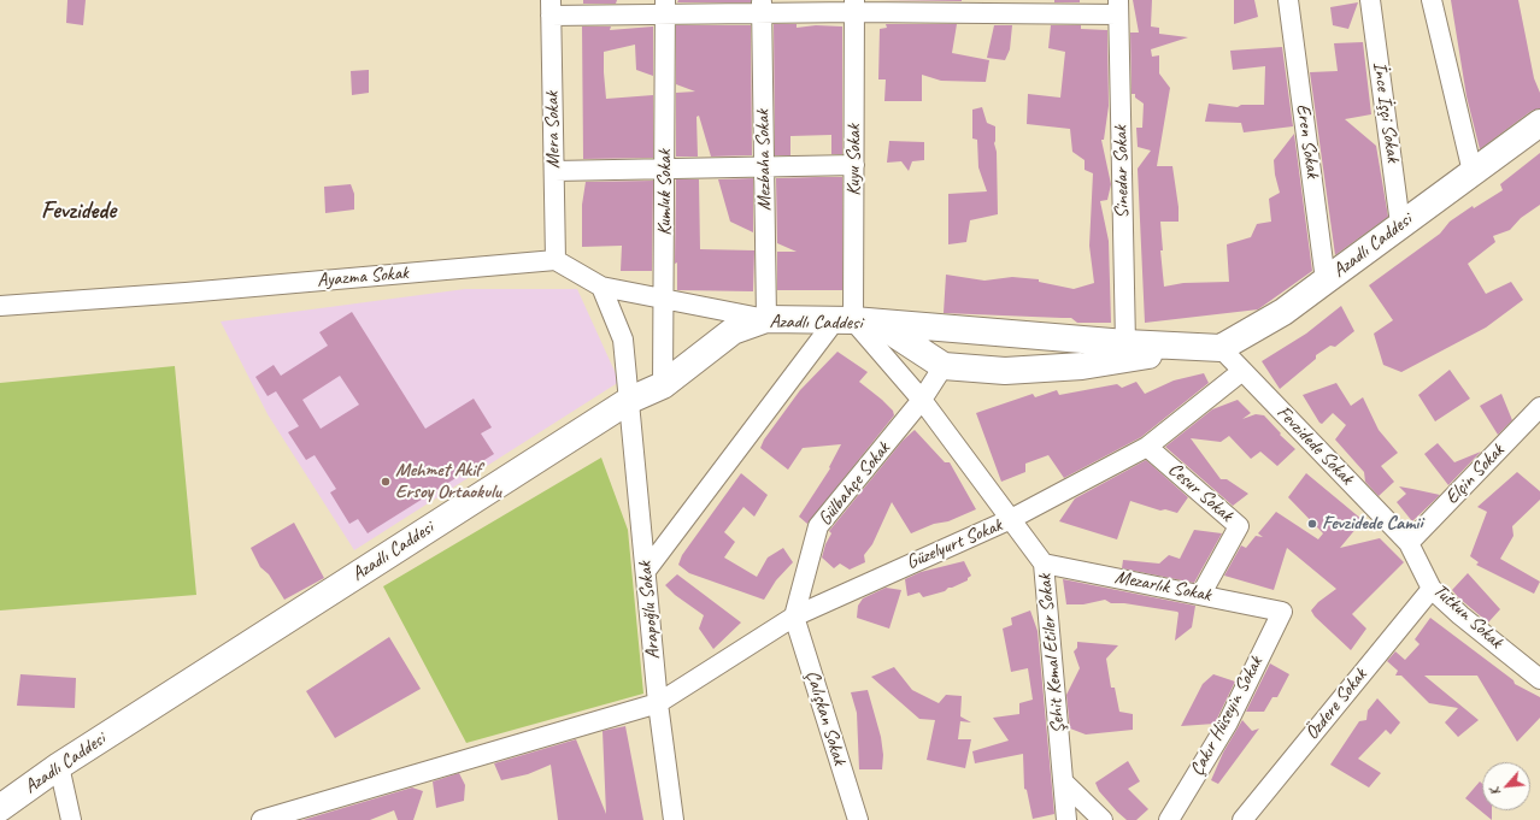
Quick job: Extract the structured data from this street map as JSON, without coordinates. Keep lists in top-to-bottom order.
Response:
{
  "streets": {
    "street": [
      "İnce İşçi Sokak",
      "Mera Sokak",
      "Eren Sokak",
      "Mezbaha Sokak",
      "Kuyu Sokak",
      "Sinedar Sokak",
      "Kumluk Sokak",
      "Azadlı Caddesi",
      "Ayazma Sokak",
      "Fevzidede Sokak",
      "Elçin Sokak",
      "Gülbahçe Sokak",
      "Cesur Sokak",
      "Güzelyurt Sokak",
      "Mezarlık Sokak",
      "Arapoğlu Sokak",
      "Tutkun Sokak",
      "Şehit Kemal Etiler Sokak",
      "Özdere Sokak",
      "Çakır Hüseyin Sokak",
      "Çalışkan Sokak"
    ]
  },
  "crossings": [
    ["İnce İşçi Sokak", "Azadlı Caddesi"],
    ["Mera Sokak", "Ayazma Sokak"],
    ["Eren Sokak", "Azadlı Caddesi"],
    ["Mezbaha Sokak", "Azadlı Caddesi"],
    ["Kuyu Sokak", "Azadlı Caddesi"],
    ["Kuyu Sokak", "Şehit Kemal Etiler Sokak"],
    ["Sinedar Sokak", "Azadlı Caddesi"],
    ["Kumluk Sokak", "Azadlı Caddesi"],
    ["Azadlı Caddesi", "Fevzidede Sokak"],
    ["Azadlı Caddesi", "Gülbahçe Sokak"],
    ["Azadlı Caddesi", "Arapoğlu Sokak"],
    ["Azadlı Caddesi", "Şehit Kemal Etiler Sokak"],
    ["Fevzidede Sokak", "Elçin Sokak"],
    ["Fevzidede Sokak", "Güzelyurt Sokak"],
    ["Fevzidede Sokak", "Tutkun Sokak"],
    ["Elçin Sokak", "Tutkun Sokak"],
    ["Gülbahçe Sokak", "Güzelyurt Sokak"],
    ["Gülbahçe Sokak", "Şehit Kemal Etiler Sokak"],
    ["Gülbahçe Sokak", "Çalışkan Sokak"],
    ["Cesur Sokak", "Güzelyurt Sokak"],
    ["Cesur Sokak", "Mezarlık Sokak"],
    ["Güzelyurt Sokak", "Arapoğlu Sokak"],
    ["Güzelyurt Sokak", "Şehit Kemal Etiler Sokak"],
    ["Güzelyurt Sokak", "Çalışkan Sokak"],
    ["Mezarlık Sokak", "Şehit Kemal Etiler Sokak"],
    ["Mezarlık Sokak", "Çakır Hüseyin Sokak"],
    ["Tutkun Sokak", "Özdere Sokak"]
  ],
  "districts": ["Fevzidede"],
  "places": ["Mehmet Akif Ersoy Ortaokulu", "Fevzidede Camii"],
  "north": "bottom left"
}
